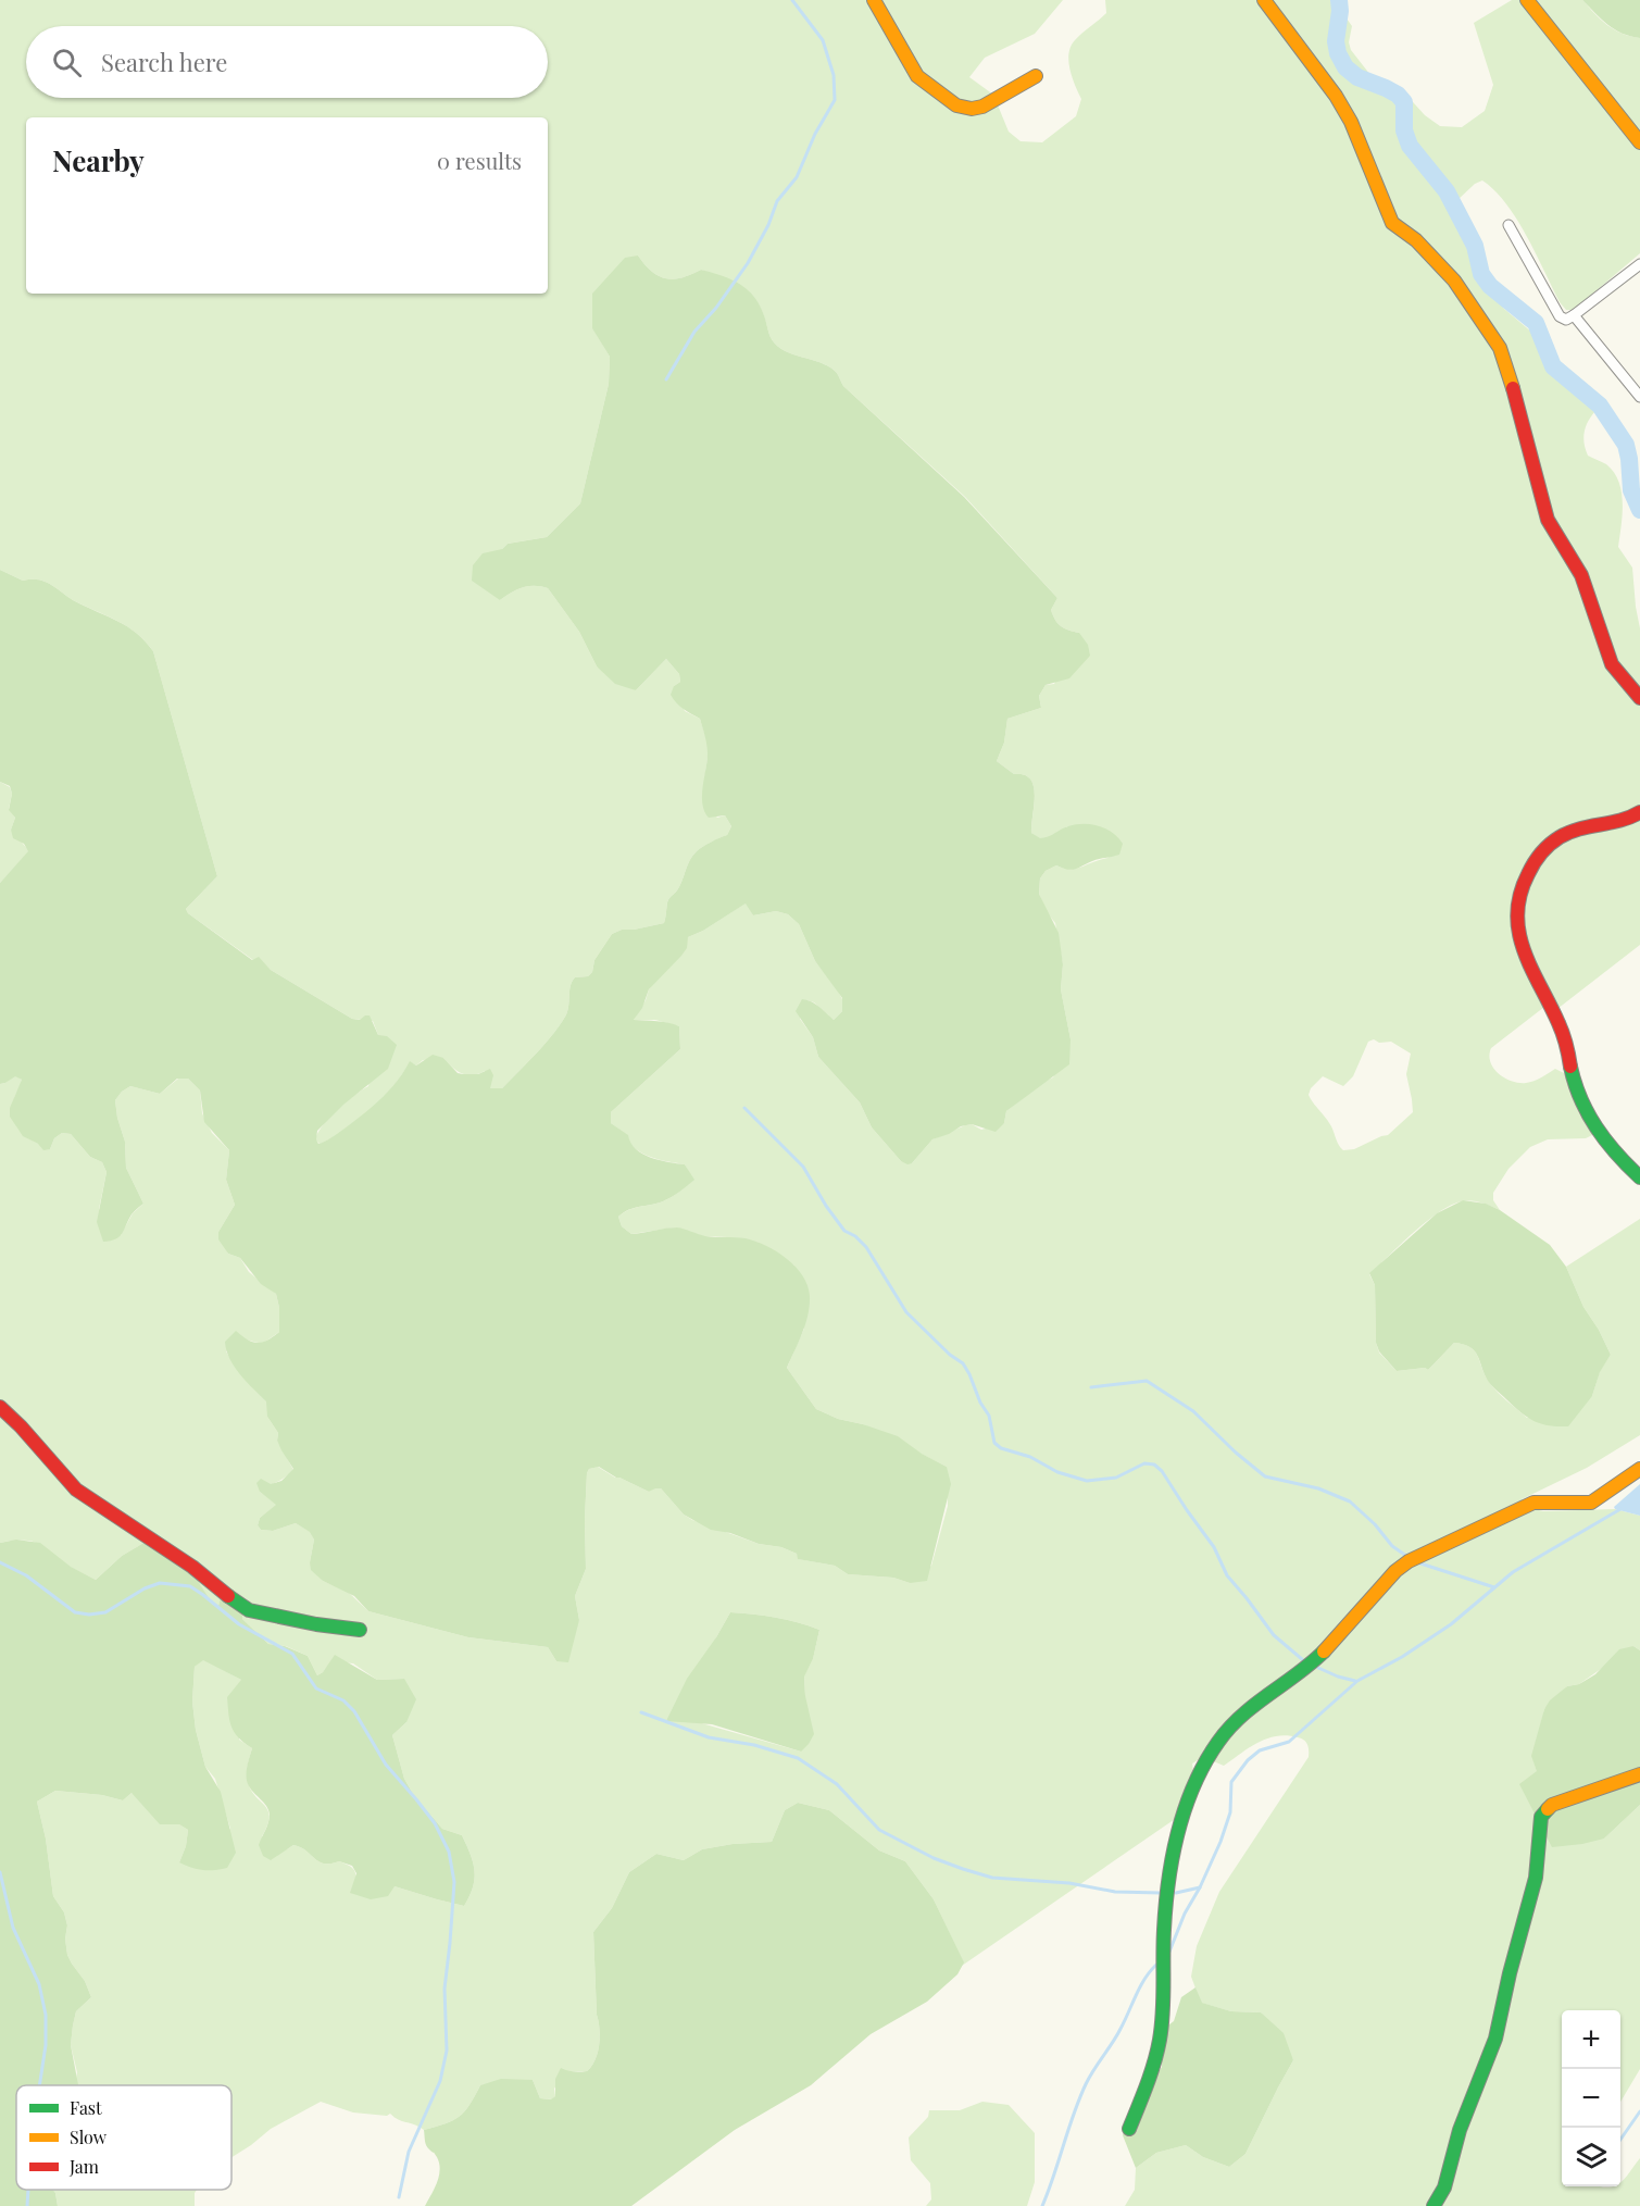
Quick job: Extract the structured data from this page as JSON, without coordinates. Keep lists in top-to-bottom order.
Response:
{
  "legend": ["Fast", "Slow", "Jam"],
  "page": {
    "search": "Search here",
    "heading": ["Nearby", "0 results"],
    "map_buttons": ["+", "−"]
  }
}
